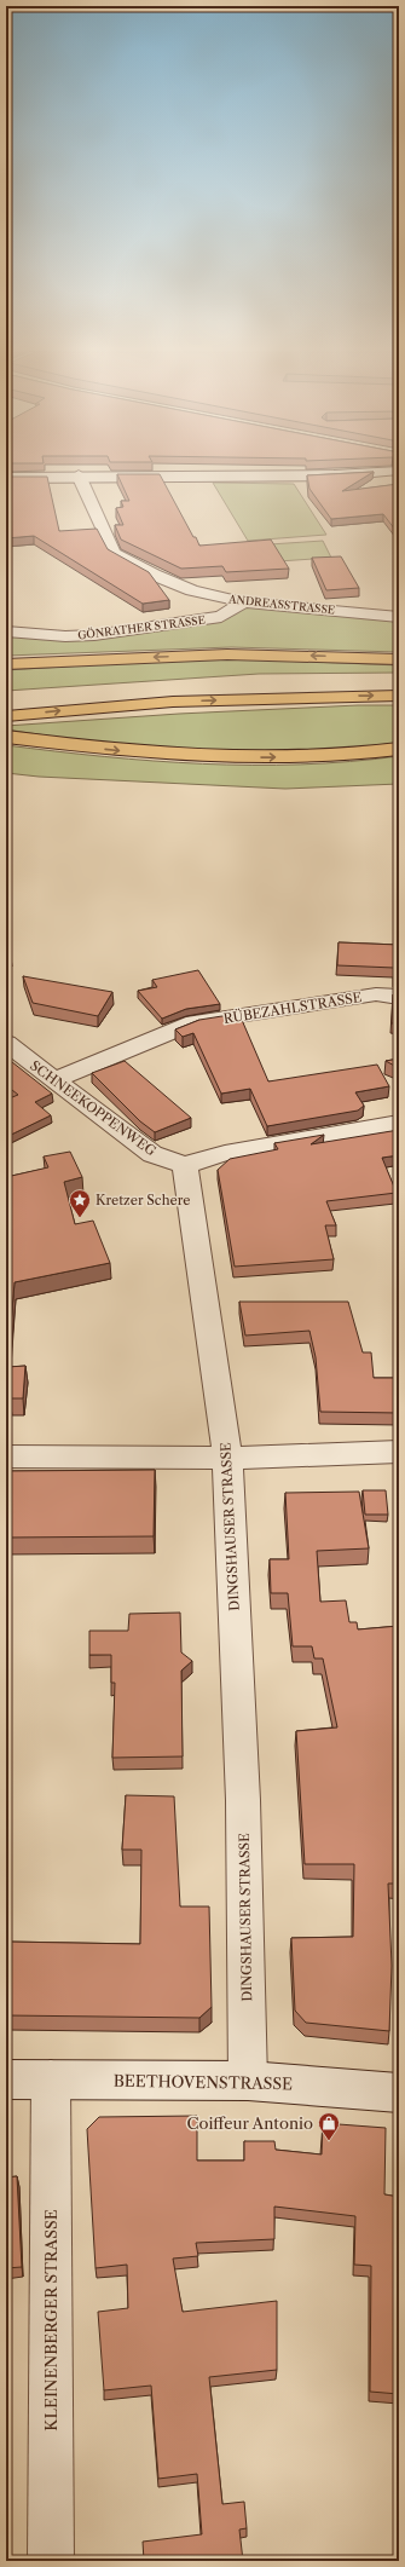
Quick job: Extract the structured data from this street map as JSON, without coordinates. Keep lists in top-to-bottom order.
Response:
{
  "streets": {
    "street": [
      "ANDREASSTRASSE",
      "GÖNRATHER STRASSE",
      "RÜBEZAHLSTRASSE",
      "SCHNEEKOPPENWEG",
      "DINGSHAUSER STRASSE",
      "BEETHOVENSTRASSE",
      "KLEINENBERGER STRASSE"
    ]
  },
  "crossings": [
    ["ANDREASSTRASSE", "GÖNRATHER STRASSE"],
    ["RÜBEZAHLSTRASSE", "SCHNEEKOPPENWEG"],
    ["SCHNEEKOPPENWEG", "DINGSHAUSER STRASSE"],
    ["DINGSHAUSER STRASSE", "BEETHOVENSTRASSE"],
    ["BEETHOVENSTRASSE", "KLEINENBERGER STRASSE"]
  ],
  "places": {
    "place": ["Kretzer Schere"],
    "shop": ["Coiffeur Antonio"]
  }
}
